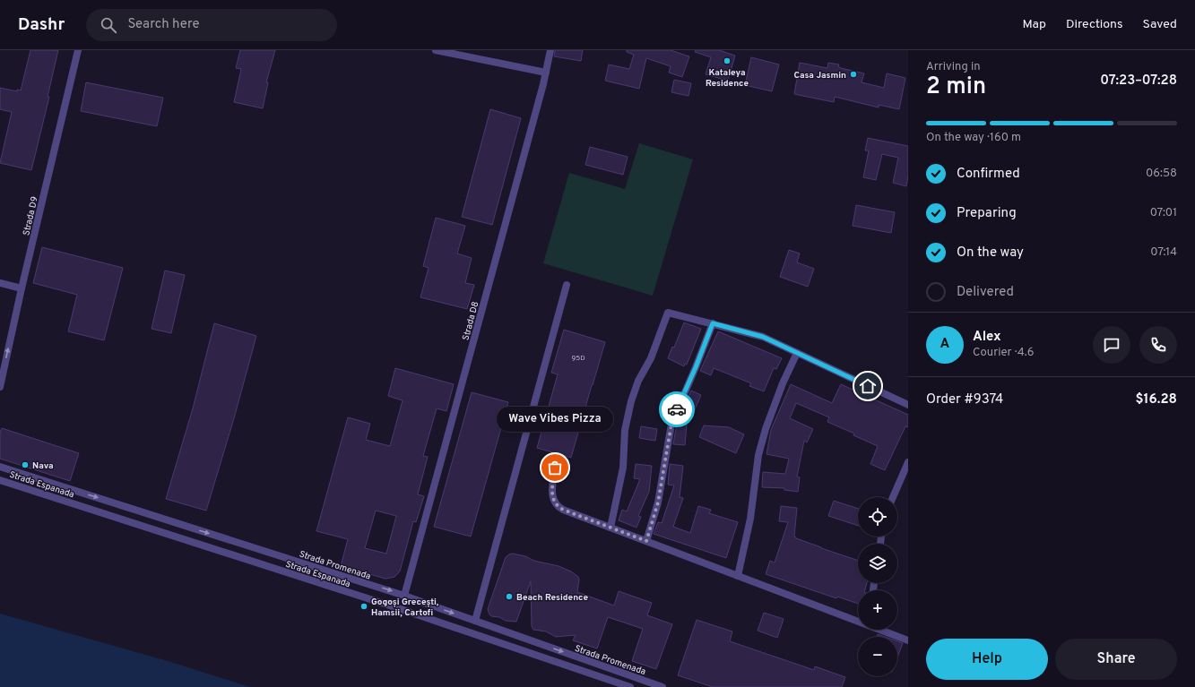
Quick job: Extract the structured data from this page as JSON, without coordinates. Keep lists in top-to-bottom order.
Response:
{
  "streets": {
    "street": [
      "Strada D9",
      "Strada D8",
      "Strada Espanada",
      "Strada Promenada"
    ]
  },
  "crossings": [
    ["Strada D8", "Strada Promenada"]
  ],
  "one_way": ["Strada Promenada"],
  "places": [
    "Kataleya Residence",
    "Casa Jasmin",
    "Nava",
    "Wave Vibes Pizza",
    "Beach Residence",
    "Gogoși Grecești, Hamsii, Cartofi"
  ],
  "house_numbers": ["95D"],
  "page": {
    "header": "Dashr",
    "search": "Search here",
    "nav": ["Map", "Directions", "Saved"],
    "heading": ["2 min", "Arriving in", "07:23–07:28"],
    "panel": [
      "Alex",
      "Courier · 4.6",
      "Order #9374",
      "$16.28"
    ],
    "bar": "On the way · 160 m",
    "list": [
      ["Confirmed", "06:58"],
      ["Preparing", "07:01"],
      ["On the way", "07:14"],
      "Delivered"
    ],
    "round": "A",
    "bubble": "Wave Vibes Pizza",
    "map_buttons": ["+", "−"],
    "buttons": ["Help", "Share"]
  }
}
